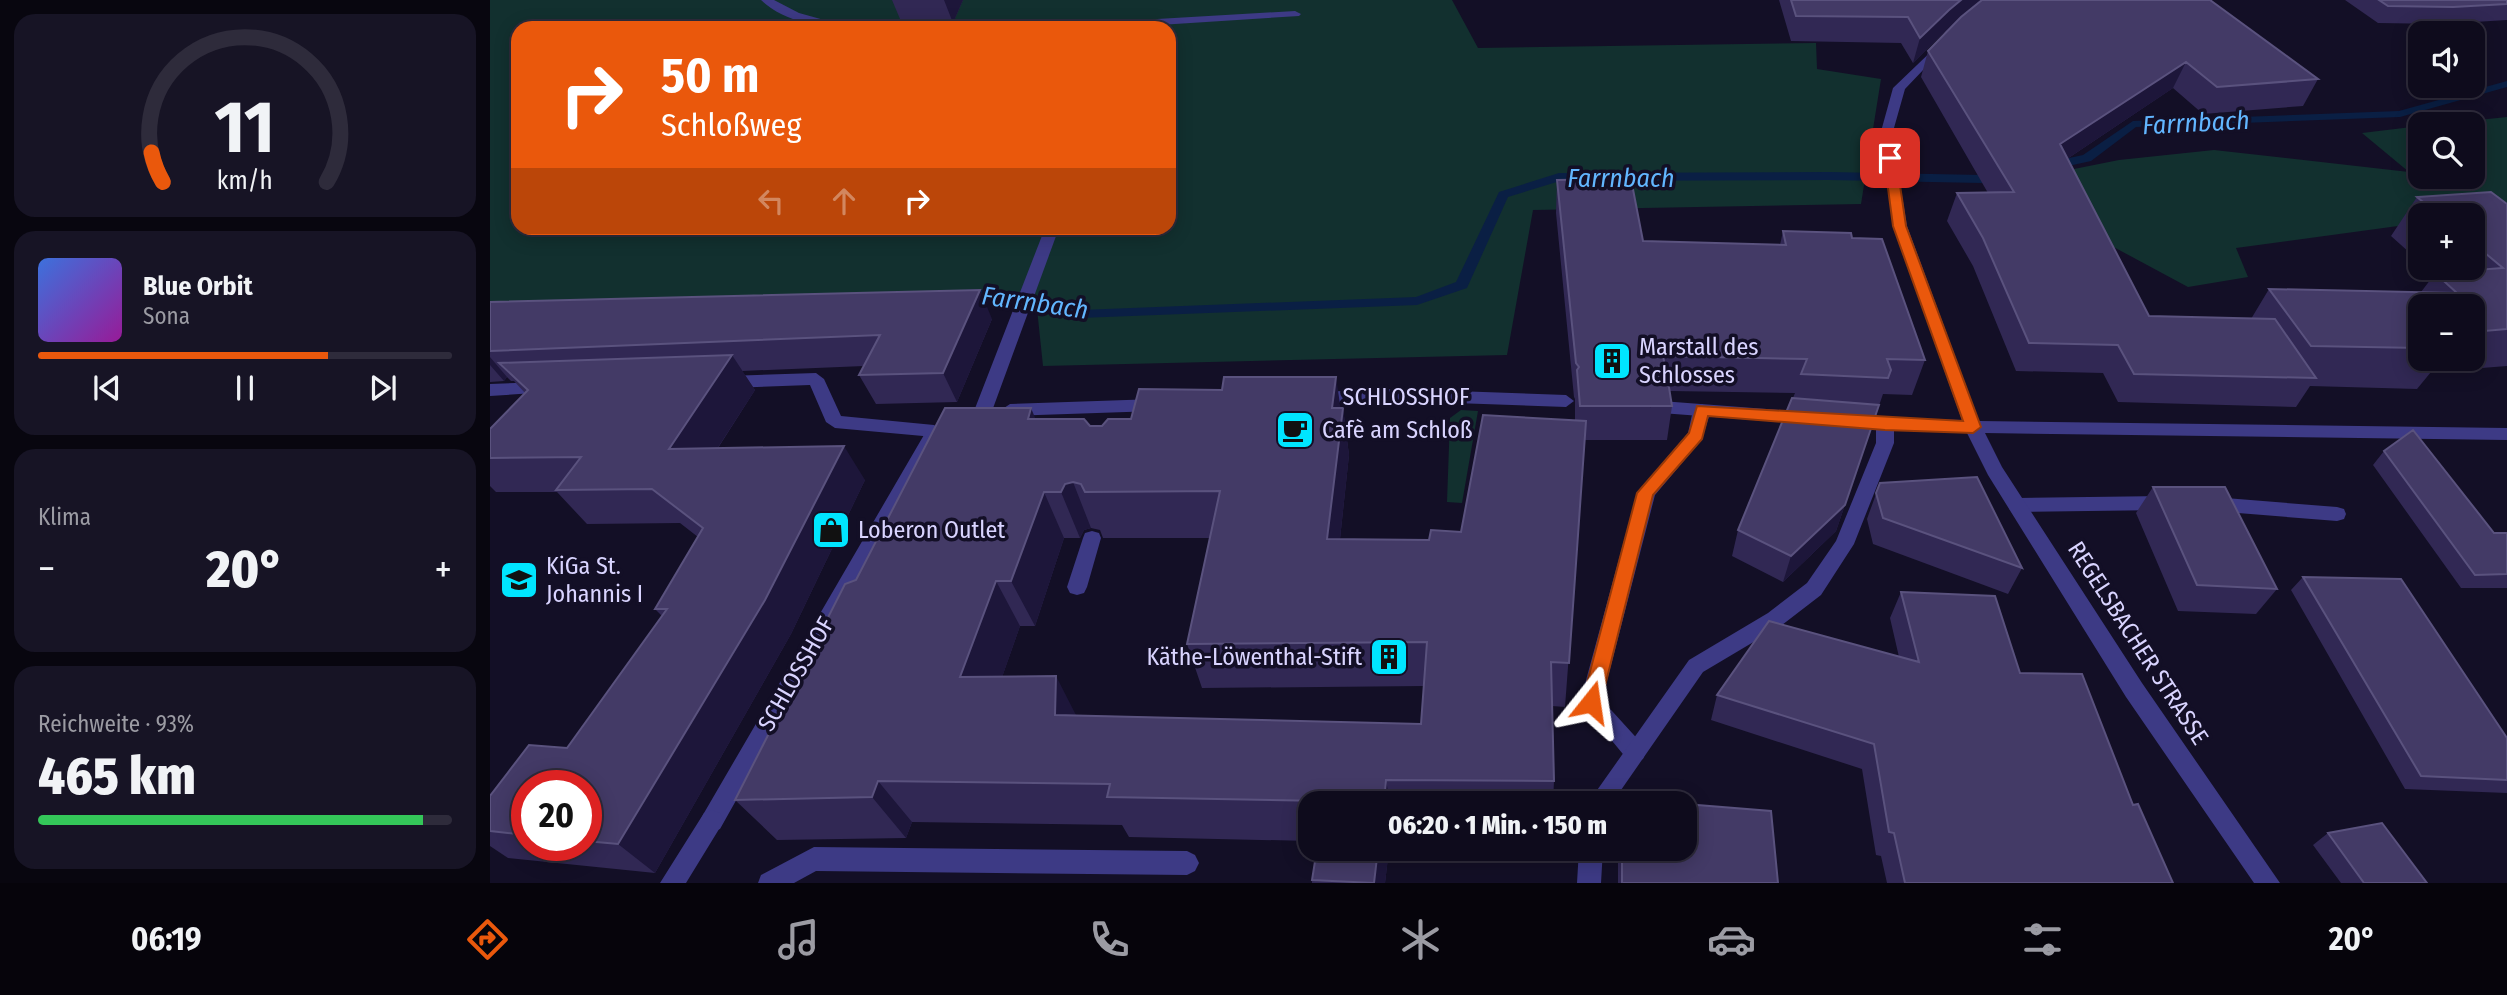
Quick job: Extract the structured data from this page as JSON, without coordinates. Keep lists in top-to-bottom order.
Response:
{
  "streets": {
    "street": ["SCHLOSSHOF", "REGELSBACHER STRASSE"]
  },
  "water": ["Farrnbach"],
  "places": {
    "building": ["Marstall des Schlosses", "Käthe-Löwenthal-Stift"],
    "cafe": ["Cafè am Schloß"],
    "shop": ["Loberon Outlet"],
    "school or university": ["KiGa St. Johannis I"]
  },
  "page": {
    "map_buttons": ["+", "−"],
    "turn": ["50 m", "Schloßweg"],
    "song": ["Blue Orbit", "Sona"],
    "tile": [
      "Klima",
      ["Reichweite · 93%", "465 km"]
    ],
    "heat": ["−", "20°", "+"],
    "limit": "20",
    "trip": "06:20 · 1 Min. · 150 m",
    "tabs": ["06:19", "20°"],
    "gauge": ["11", "km/h"]
  }
}
